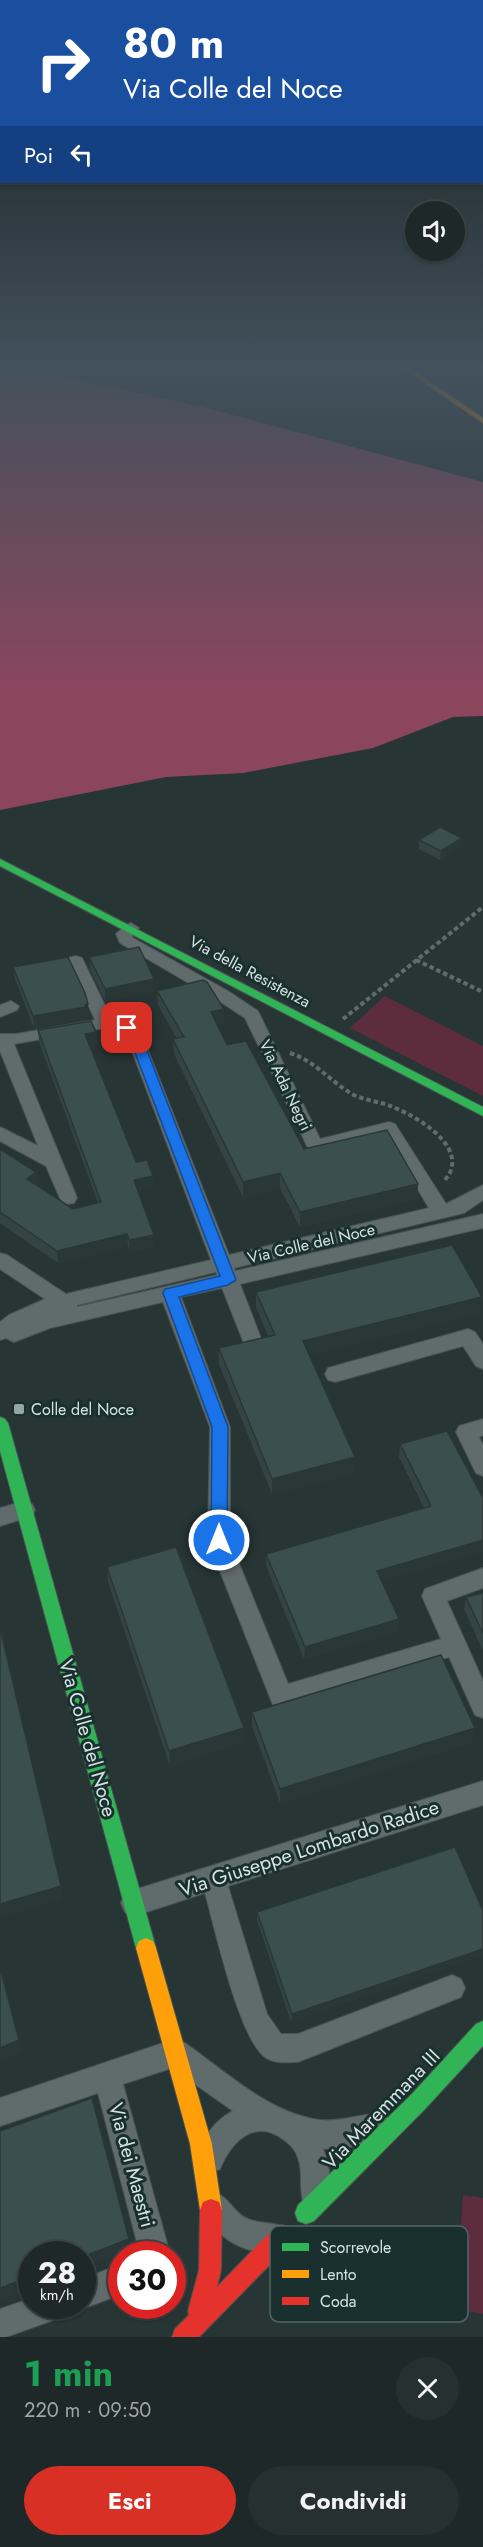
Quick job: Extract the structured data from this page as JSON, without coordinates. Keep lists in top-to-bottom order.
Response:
{
  "streets": {
    "main road": ["Via della Resistenza", "Via Colle del Noce", "Via Maremmana III"],
    "street": ["Via Ada Negri", "Via Giuseppe Lombardo Radice", "Via dei Maestri"]
  },
  "crossings": [
    ["Via della Resistenza", "Via Ada Negri"],
    ["Via Ada Negri", "Via Colle del Noce"],
    ["Via Colle del Noce", "Via Giuseppe Lombardo Radice"]
  ],
  "places": {
    "transit": ["Colle del Noce"]
  },
  "legend": ["Scorrevole", "Lento", "Coda"],
  "page": {
    "turn": ["80 m", "Via Colle del Noce"],
    "then": "Poi",
    "speed": "28 km/h",
    "limit": "30",
    "heading": ["1 min", "220 m · 09:50"],
    "buttons": ["Esci", "Condividi"]
  }
}
